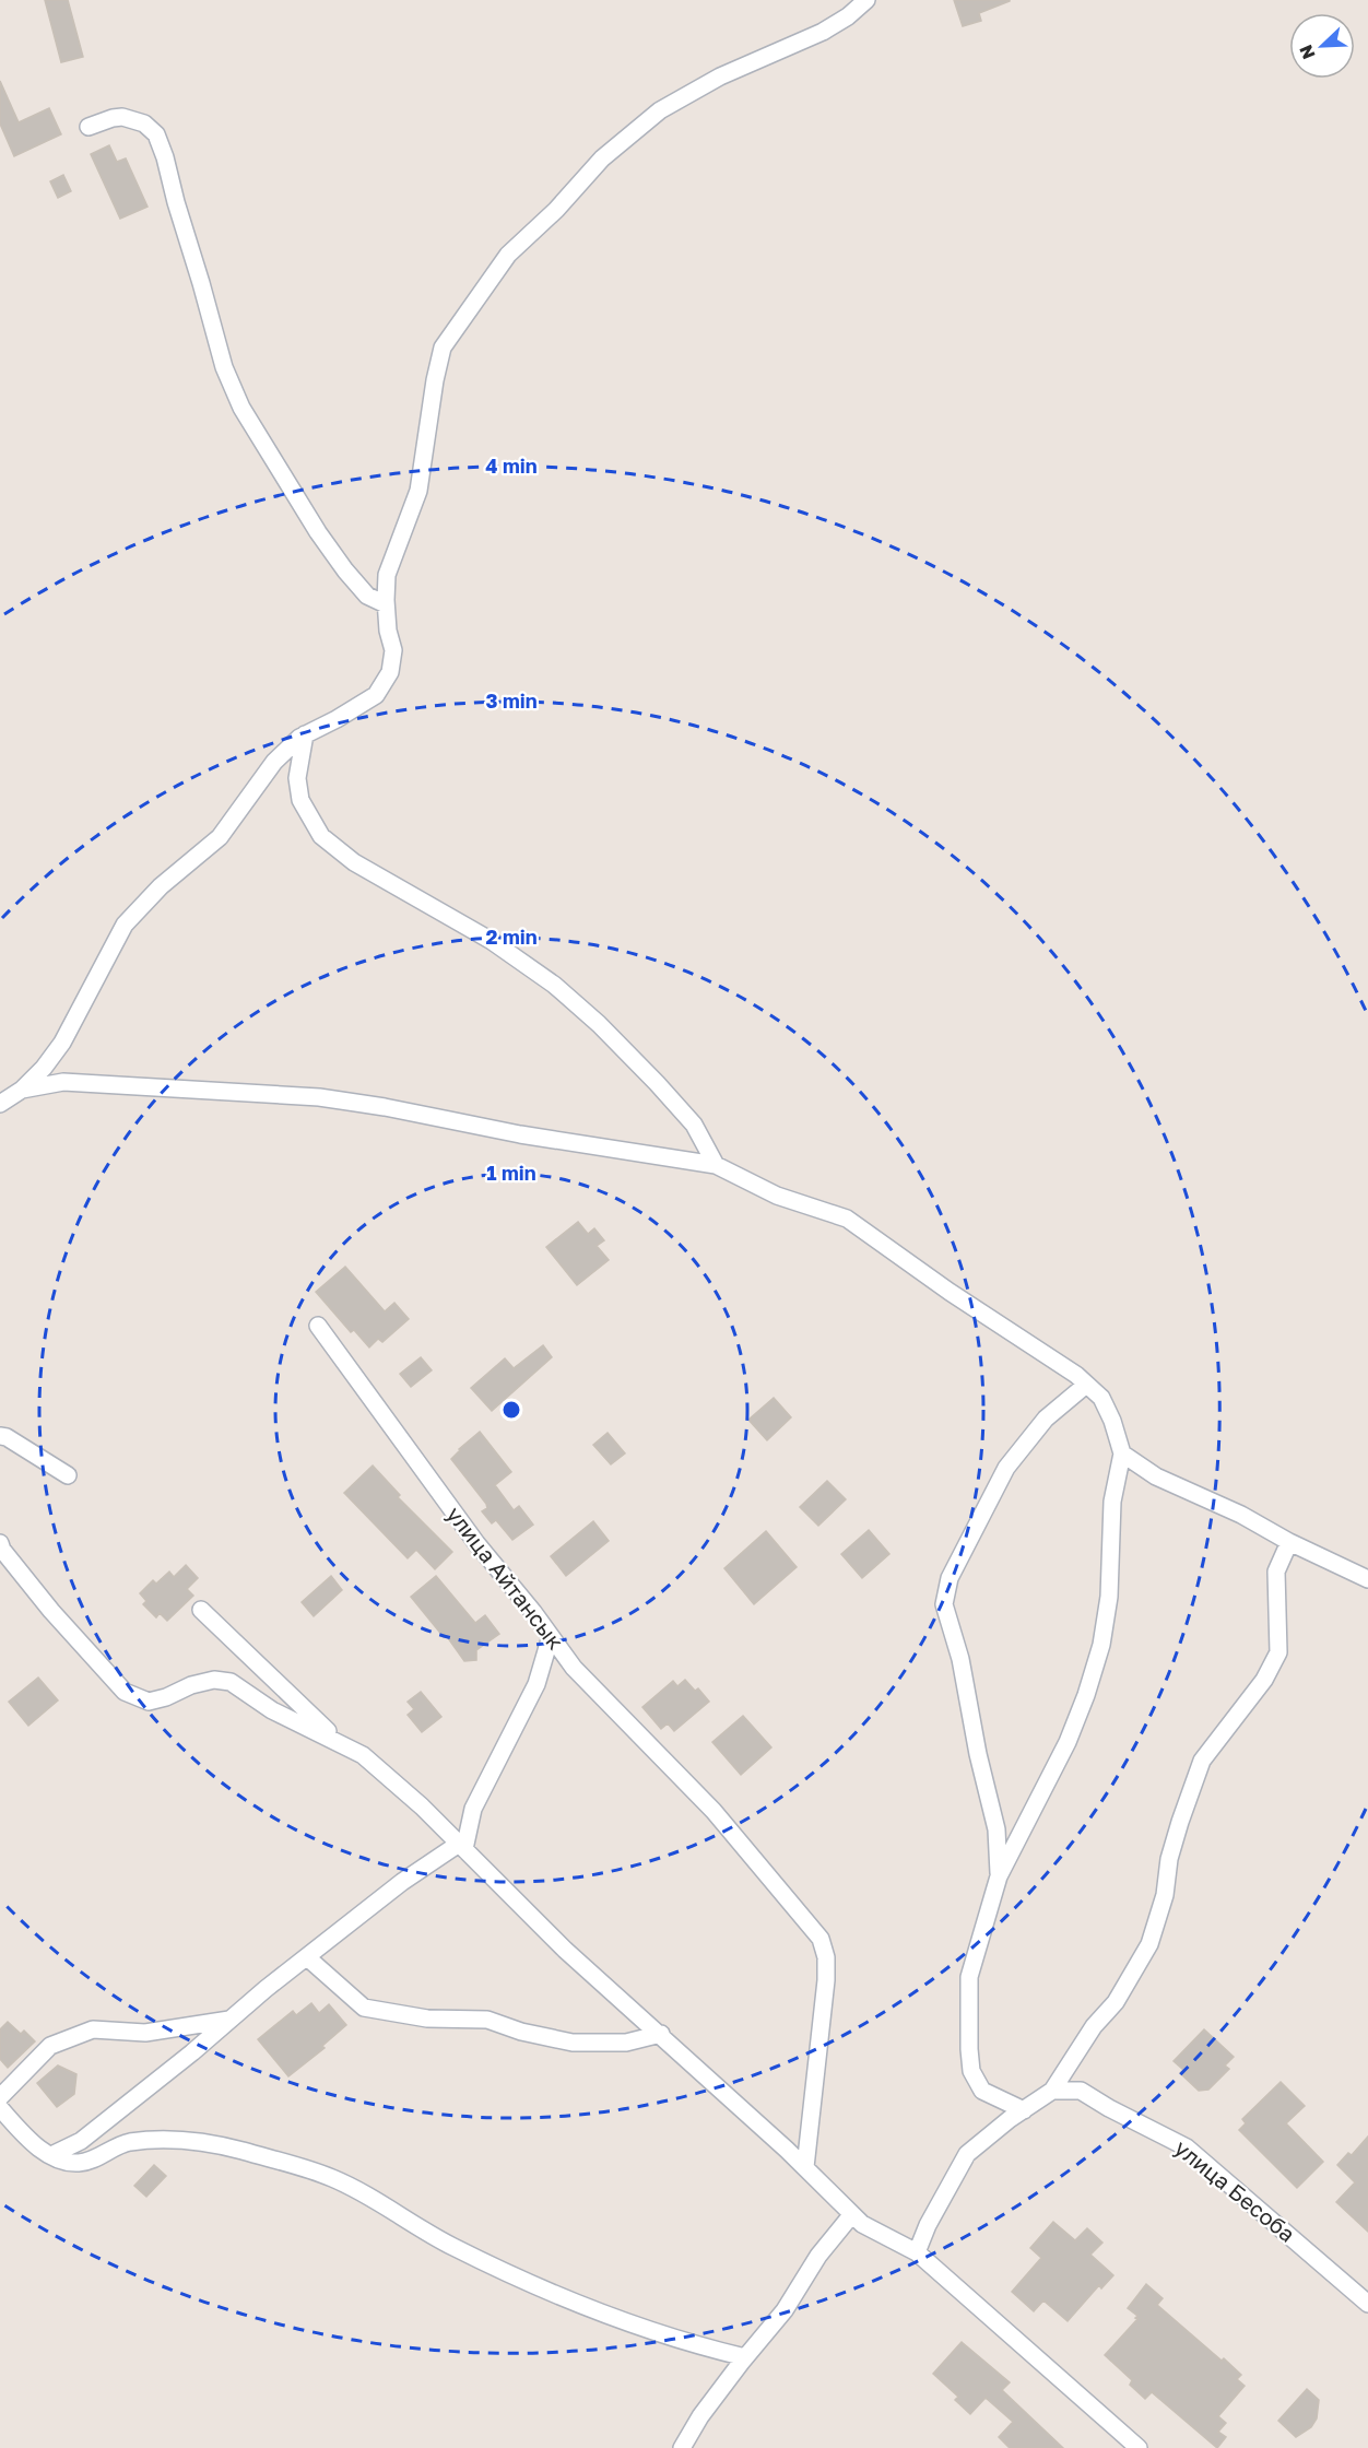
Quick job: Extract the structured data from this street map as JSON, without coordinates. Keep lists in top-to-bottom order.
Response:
{
  "streets": {
    "street": ["улица Айтансык", "улица Бесоба"]
  },
  "north": "bottom left",
  "rings": [
    "4 min",
    "3 min",
    "2 min",
    "1 min"
  ]
}
